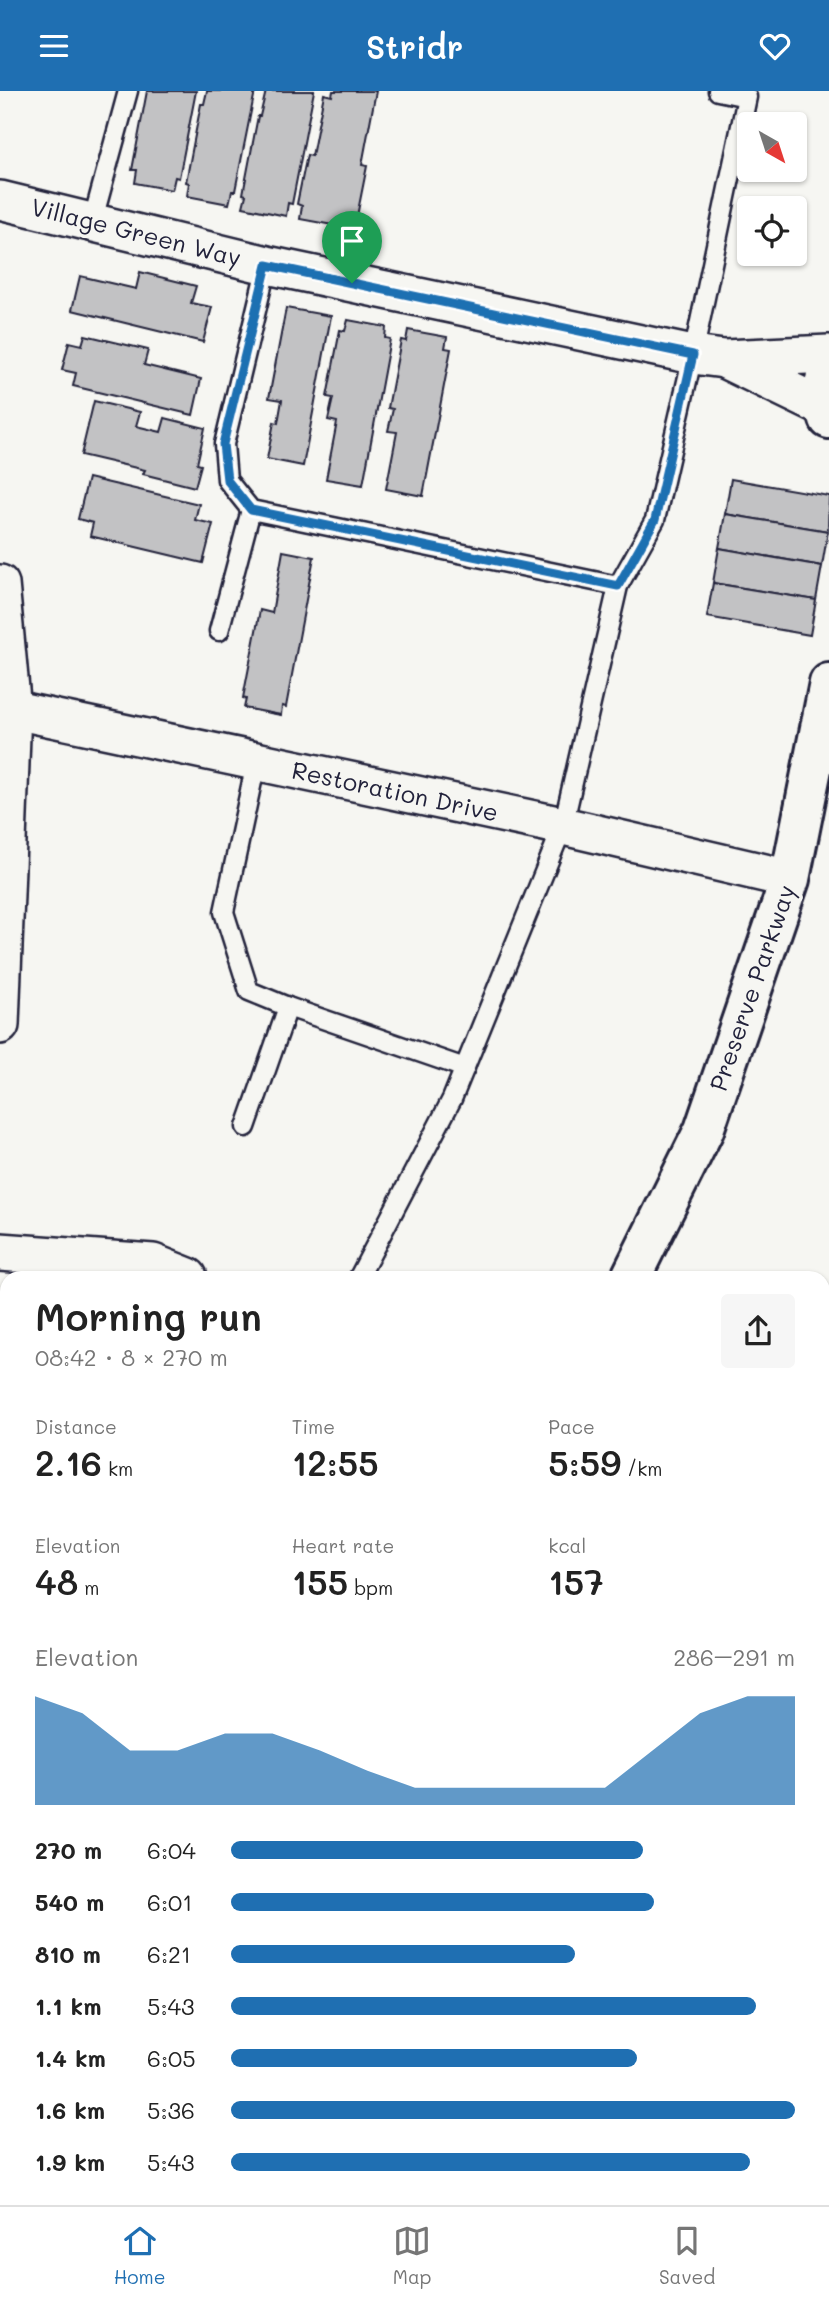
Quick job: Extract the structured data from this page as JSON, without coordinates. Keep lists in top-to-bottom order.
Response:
{
  "streets": {
    "street": ["Village Green Way", "Restoration Drive", "Preserve Parkway"]
  },
  "crossings": [
    ["Restoration Drive", "Preserve Parkway"]
  ],
  "north": "bottom right",
  "page": {
    "header": "Stridr",
    "heading": ["Morning run", "08:42 · 8 × 270 m"],
    "stats": [
      ["Distance", "2.16 km"],
      ["Time", "12:55"],
      ["Pace", "5:59 /km"],
      ["Elevation", "48 m"],
      ["Heart rate", "155 bpm"],
      ["kcal", "157"]
    ],
    "chart": ["Elevation", "286–291 m"],
    "list": [
      {
        "name": "270 m",
        "note": "6:04"
      },
      {
        "name": "540 m",
        "note": "6:01"
      },
      {
        "name": "810 m",
        "note": "6:21"
      },
      {
        "name": "1.1 km",
        "note": "5:43"
      },
      {
        "name": "1.4 km",
        "note": "6:05"
      },
      {
        "name": "1.6 km",
        "note": "5:36"
      },
      {
        "name": "1.9 km",
        "note": "5:43"
      }
    ],
    "tabs": ["Home", "Map", "Saved"]
  }
}
